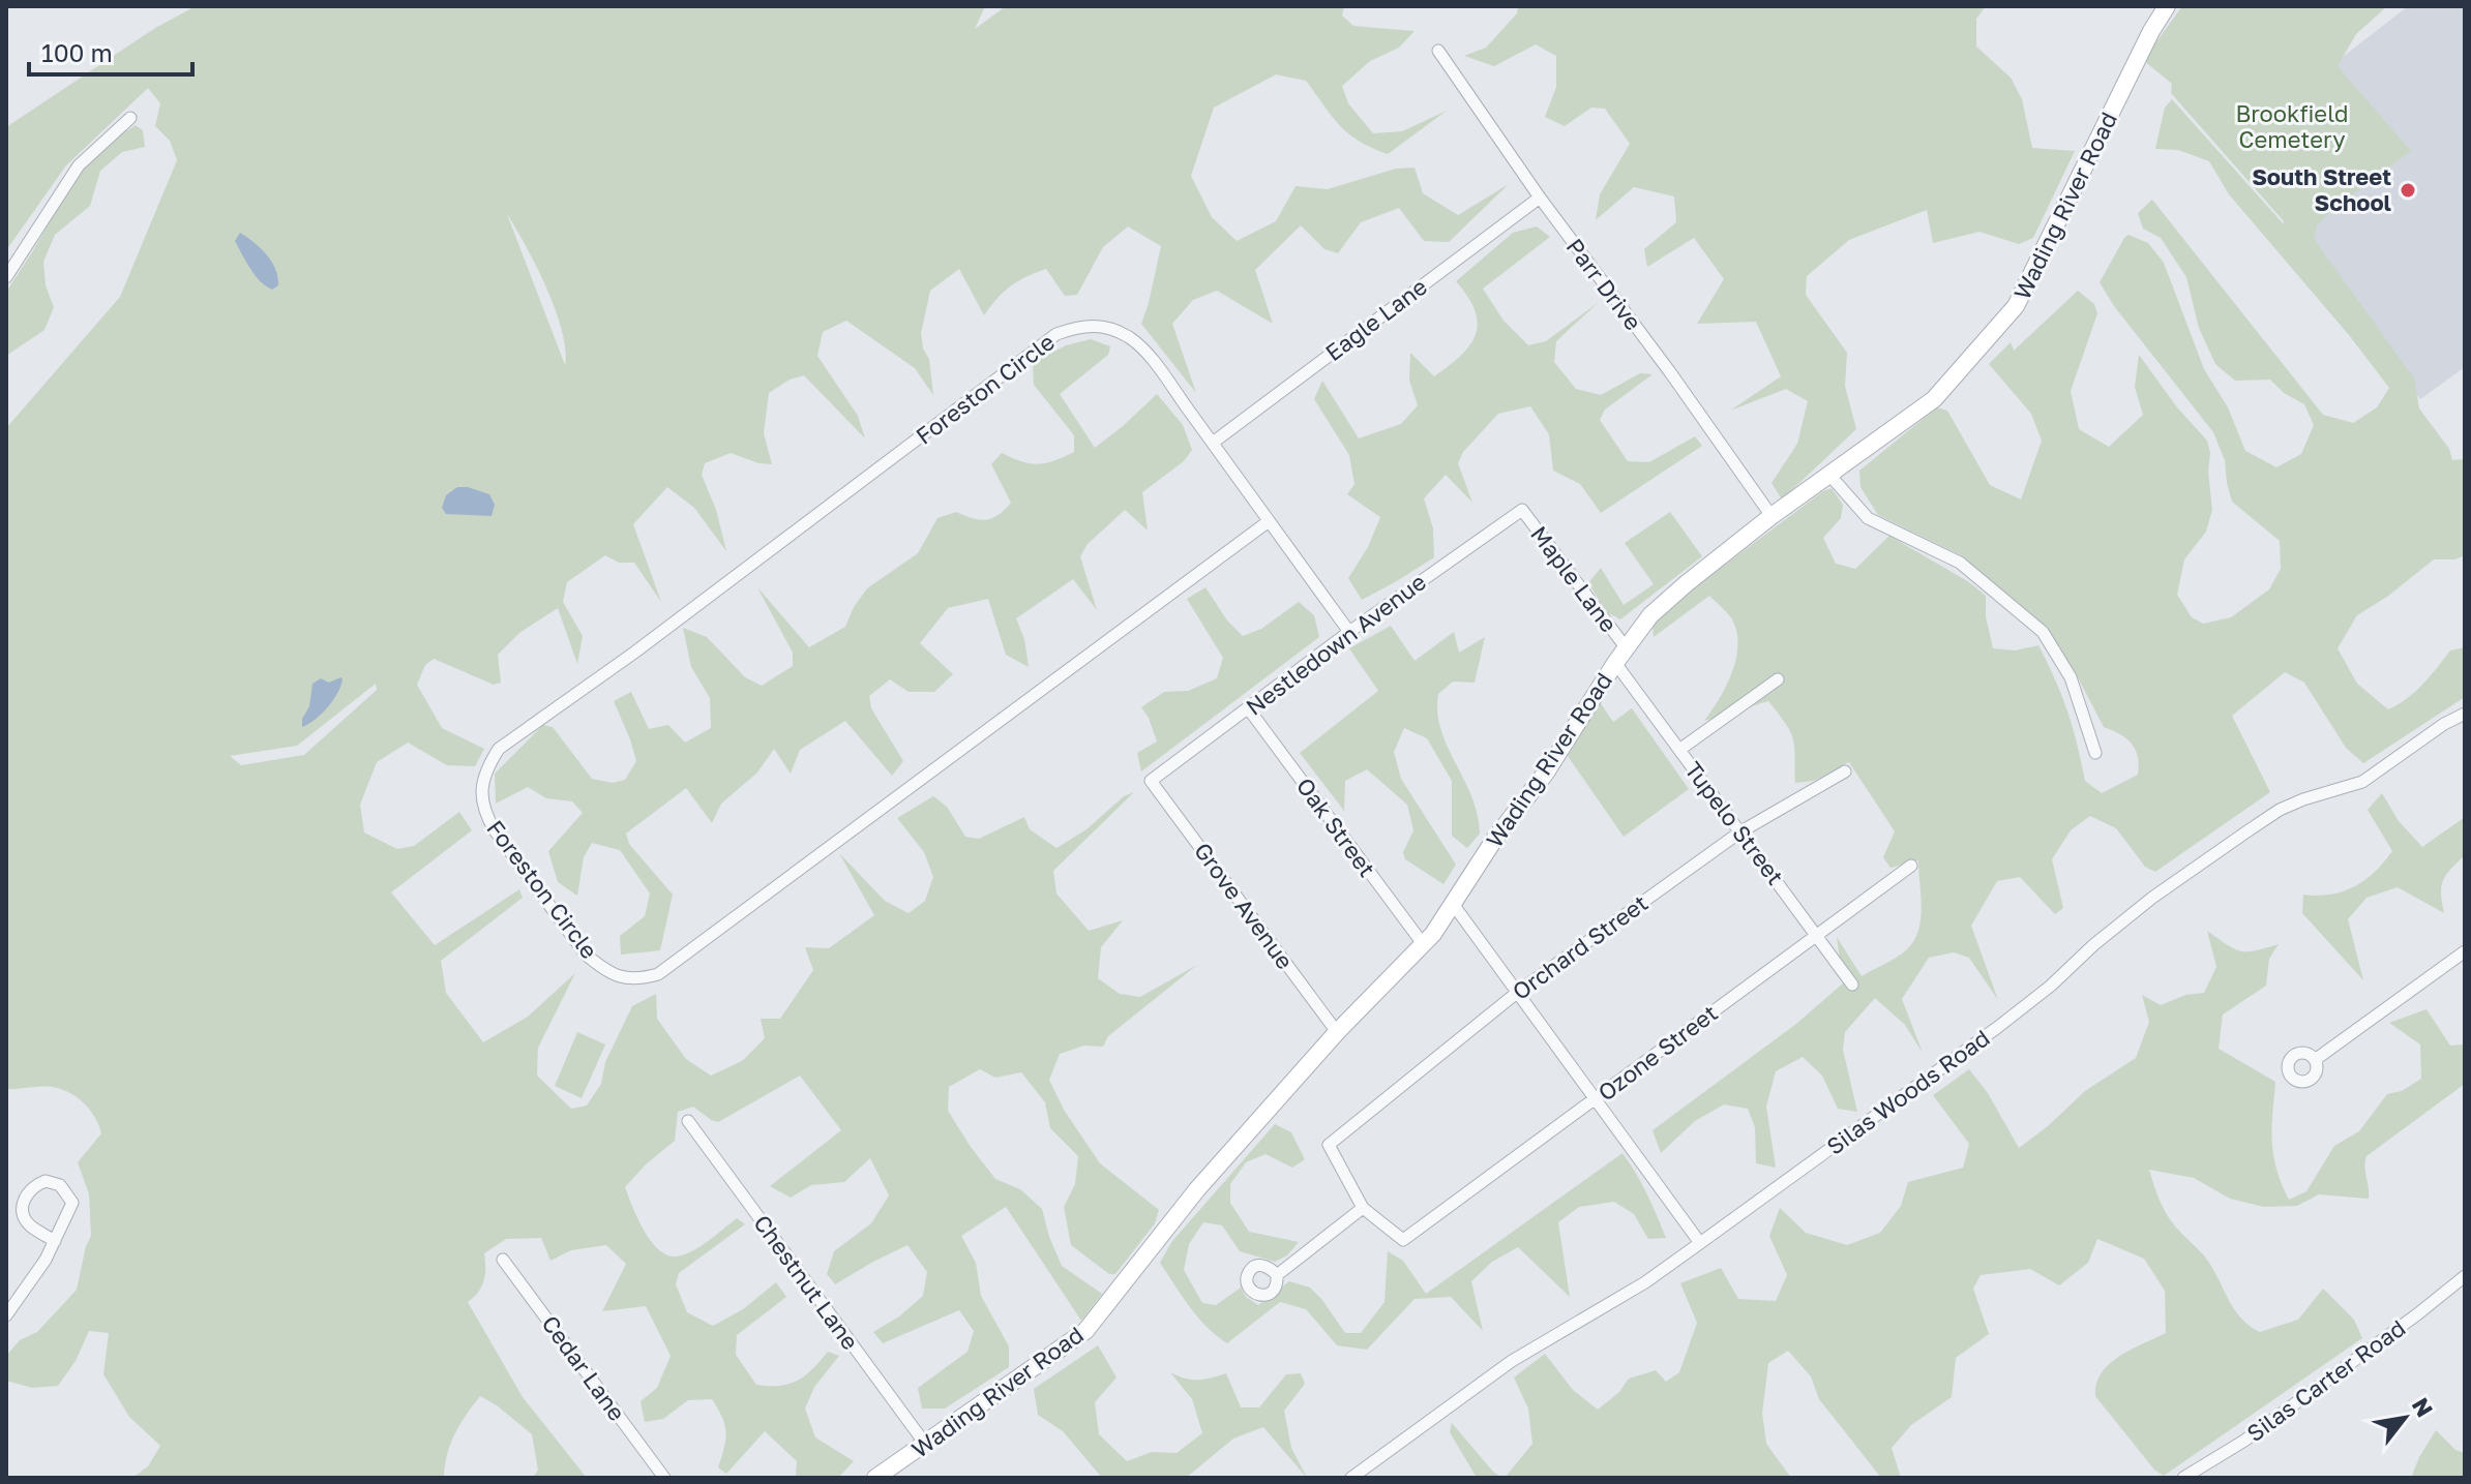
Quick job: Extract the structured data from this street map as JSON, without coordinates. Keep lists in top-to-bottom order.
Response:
{
  "streets": {
    "main road": ["Wading River Road"],
    "street": [
      "Parr Drive",
      "Eagle Lane",
      "Foreston Circle",
      "Maple Lane",
      "Nestledown Avenue",
      "Tupelo Street",
      "Oak Street",
      "Grove Avenue",
      "Orchard Street",
      "Ozone Street",
      "Silas Woods Road",
      "Chestnut Lane",
      "Cedar Lane",
      "Silas Carter Road"
    ]
  },
  "crossings": [
    ["Wading River Road", "Parr Drive"],
    ["Wading River Road", "Maple Lane"],
    ["Wading River Road", "Tupelo Street"],
    ["Wading River Road", "Oak Street"],
    ["Wading River Road", "Grove Avenue"],
    ["Wading River Road", "Chestnut Lane"],
    ["Parr Drive", "Eagle Lane"],
    ["Eagle Lane", "Foreston Circle"],
    ["Foreston Circle", "Nestledown Avenue"],
    ["Maple Lane", "Nestledown Avenue"],
    ["Maple Lane", "Tupelo Street"],
    ["Nestledown Avenue", "Oak Street"],
    ["Nestledown Avenue", "Grove Avenue"],
    ["Tupelo Street", "Orchard Street"],
    ["Tupelo Street", "Ozone Street"],
    ["Orchard Street", "Ozone Street"]
  ],
  "parks": ["Brookfield Cemetery"],
  "places": ["South Street School"],
  "scale_bar": "100 m",
  "north": "top right"
}
